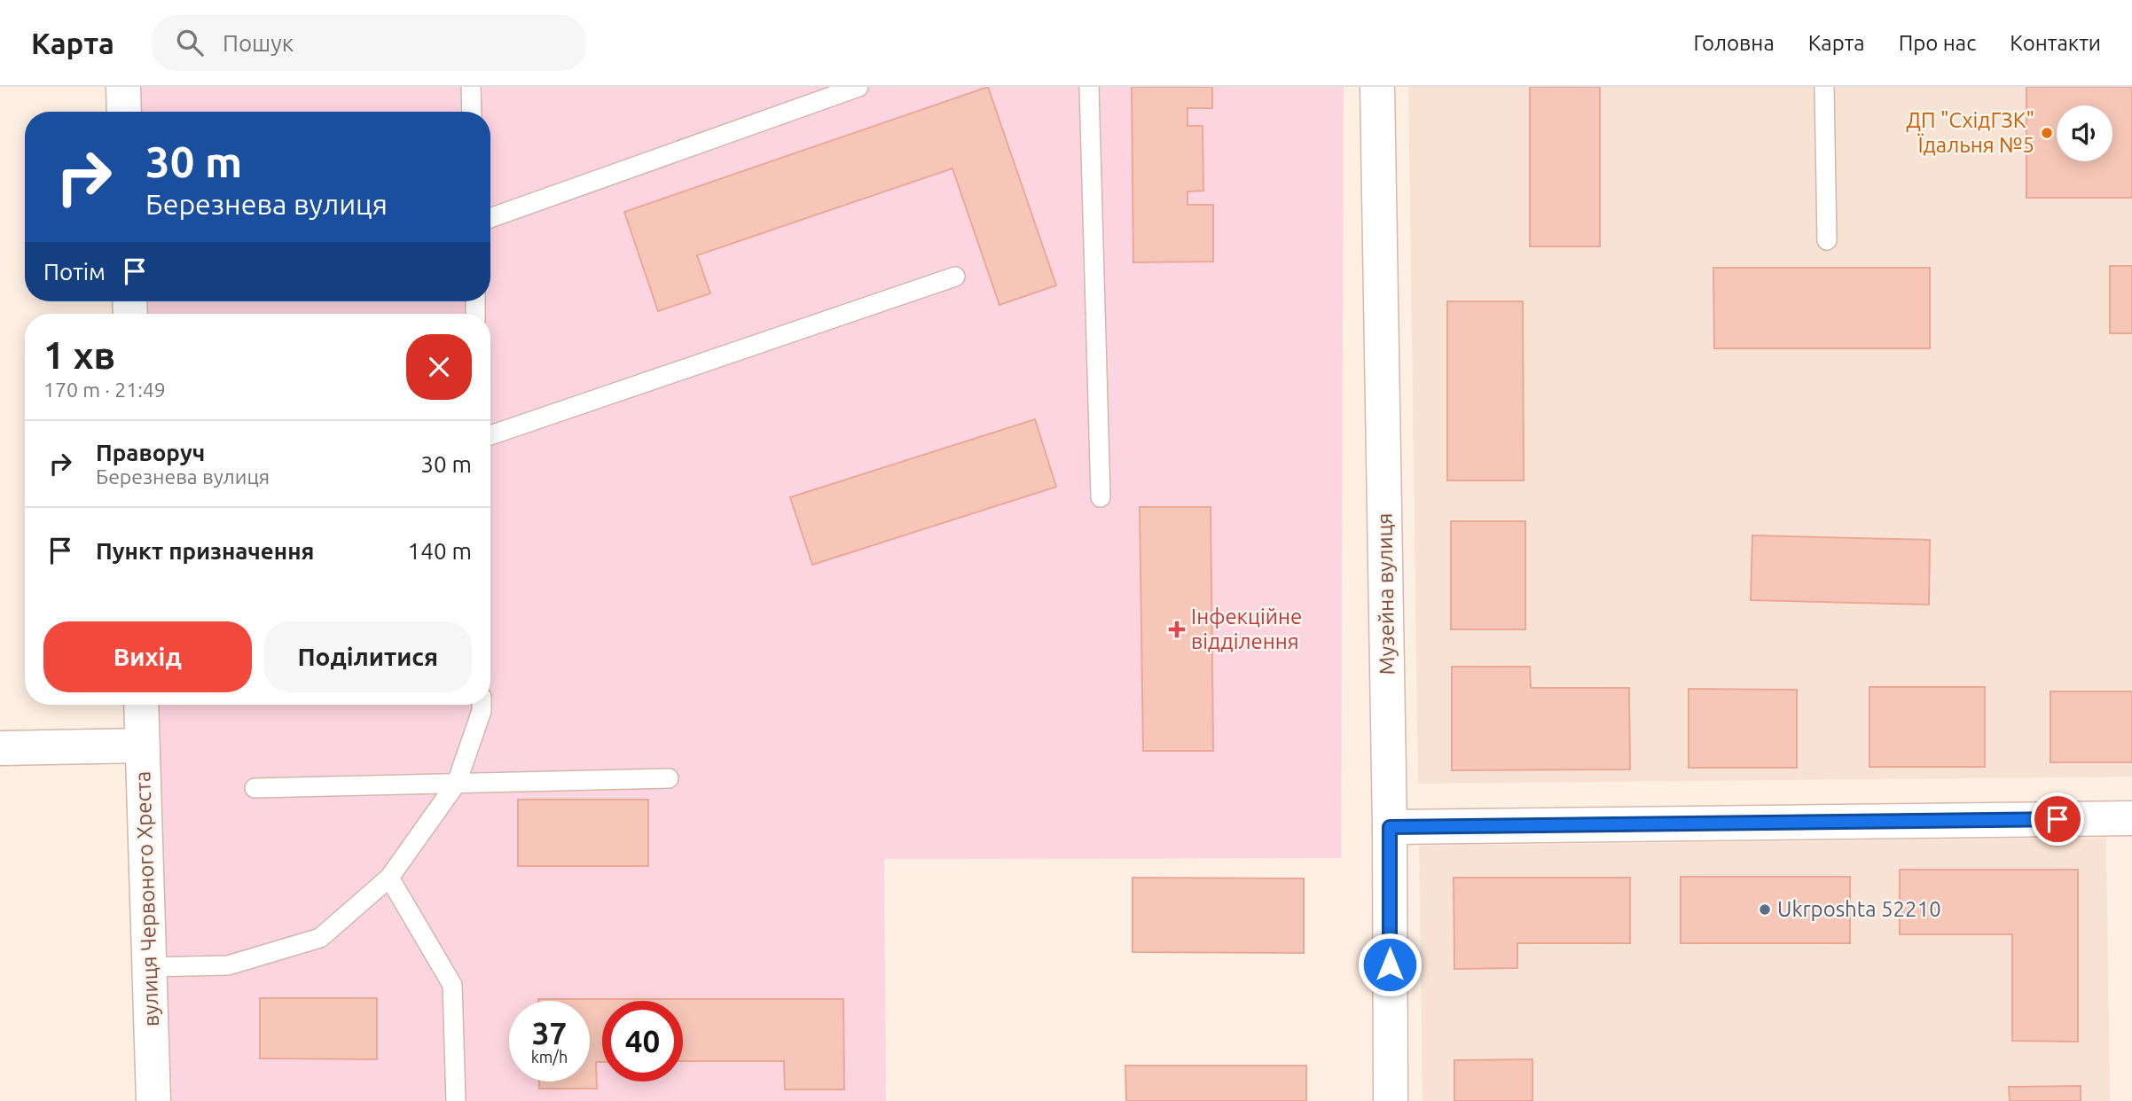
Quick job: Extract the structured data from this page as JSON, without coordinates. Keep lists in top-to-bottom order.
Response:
{
  "streets": {
    "street": ["Музейна вулиця", "вулиця Червоного Хреста"]
  },
  "places": {
    "other": ["ДП \"СхідГЗК\" Їдальня №5", "Ukrposhta 52210"],
    "health": ["Інфекційне відділення"]
  },
  "page": {
    "header": "Карта",
    "search": "Пошук",
    "nav": [
      "Головна",
      "Карта",
      "Про нас",
      "Контакти"
    ],
    "turn": ["30 m", "Березнева вулиця"],
    "then": "Потім",
    "heading": ["1 хв", "170 m · 21:49"],
    "list": [
      {
        "name": "Праворуч",
        "note": "Березнева вулиця",
        "value": "30 m"
      },
      {
        "name": "Пункт призначення",
        "value": "140 m"
      }
    ],
    "buttons": ["Вихід", "Поділитися"],
    "speed": "37 km/h",
    "limit": "40"
  }
}
